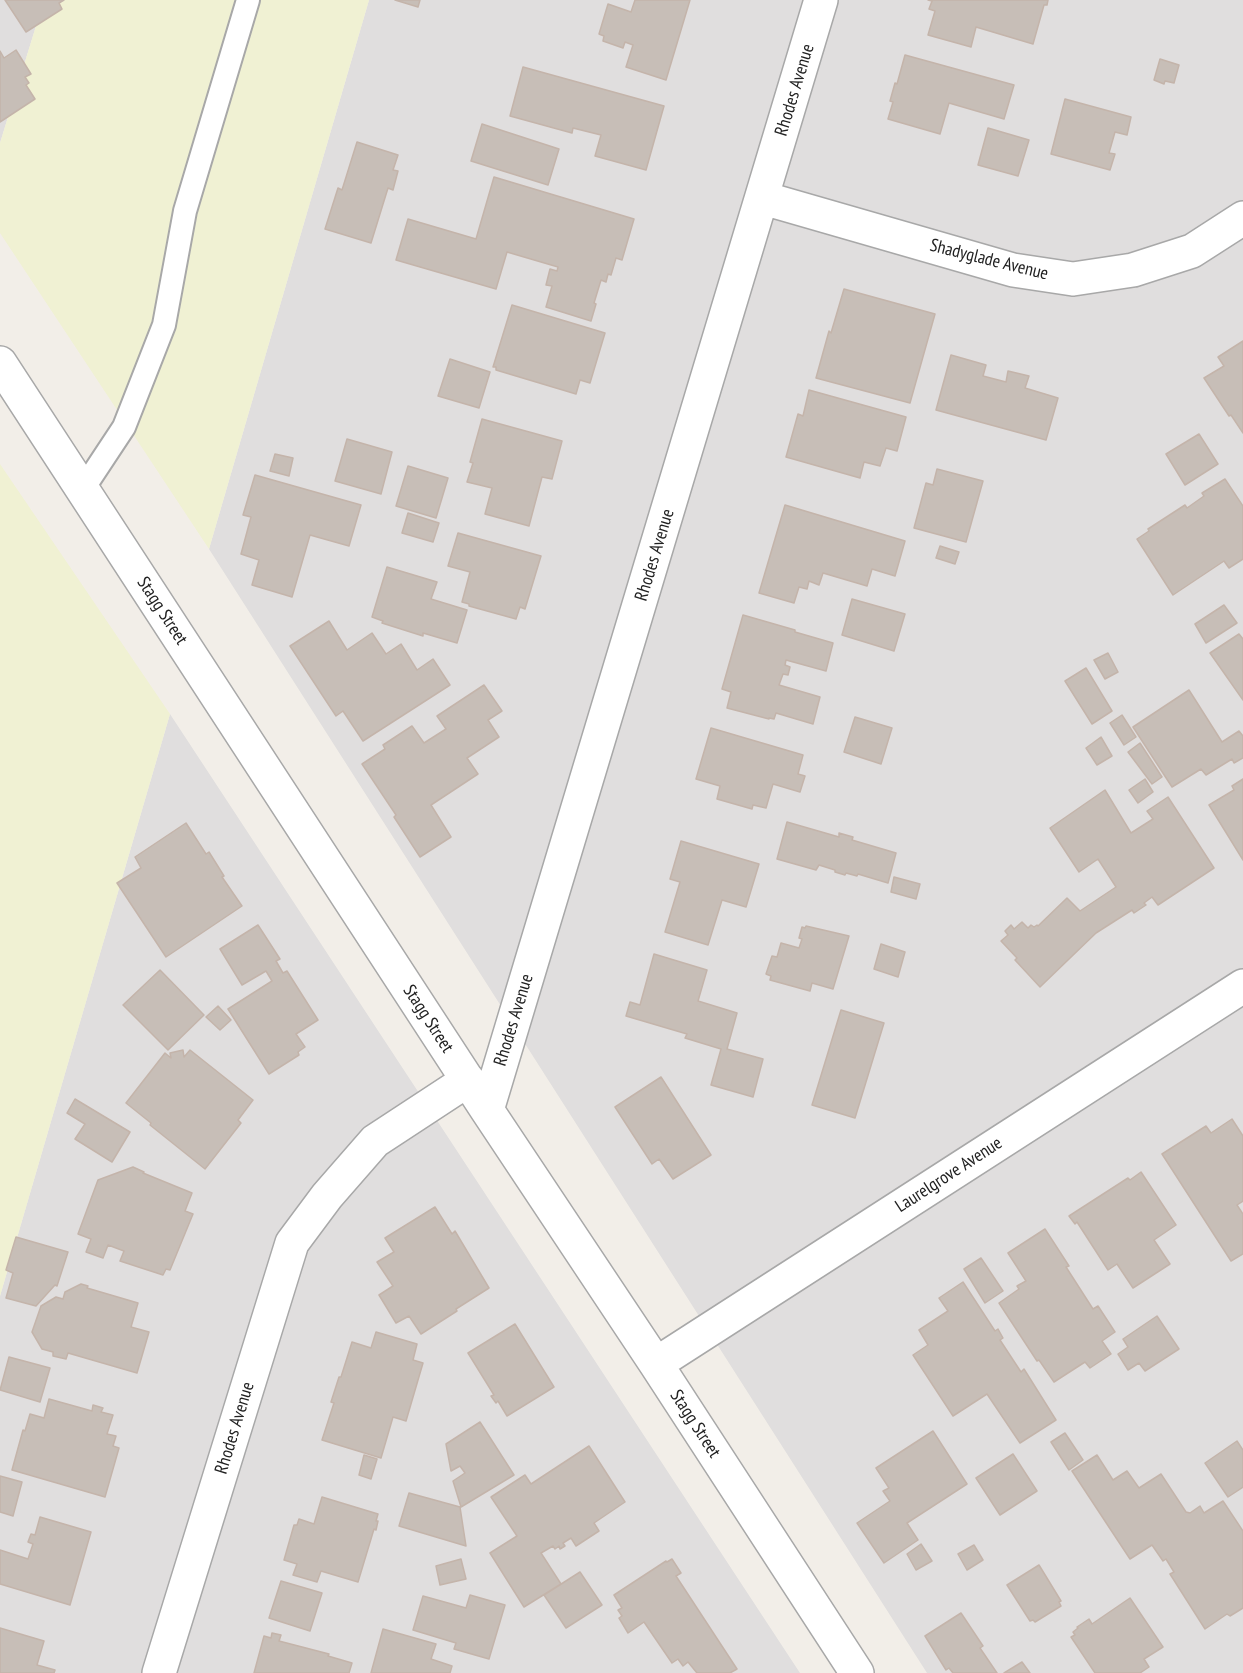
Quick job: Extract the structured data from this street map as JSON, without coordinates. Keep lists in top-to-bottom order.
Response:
{
  "streets": {
    "street": [
      "Rhodes Avenue",
      "Shadyglade Avenue",
      "Stagg Street",
      "Laurelgrove Avenue"
    ]
  },
  "crossings": [
    ["Rhodes Avenue", "Shadyglade Avenue"],
    ["Rhodes Avenue", "Stagg Street"],
    ["Stagg Street", "Laurelgrove Avenue"]
  ]
}
